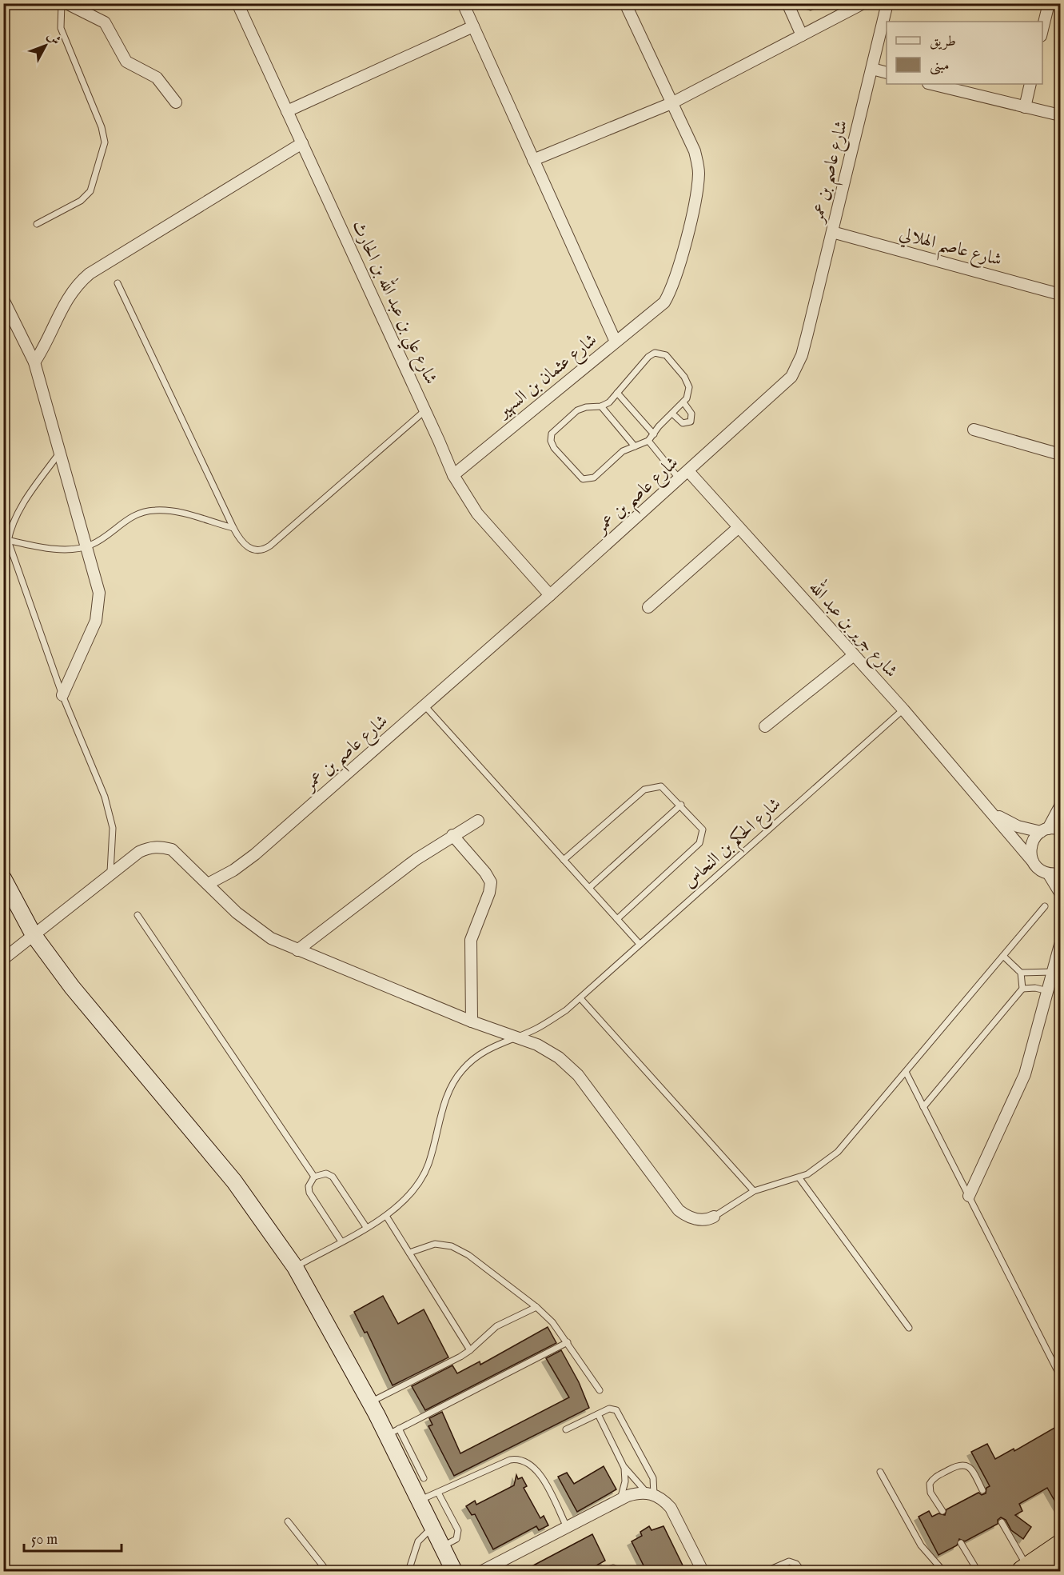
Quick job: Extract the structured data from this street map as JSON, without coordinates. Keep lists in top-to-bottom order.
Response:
{
  "streets": {
    "street": [
      "شارع عاصم بن عمر",
      "شارع عاصم الهلالي",
      "شارع علي بن عبد الله بن الحارث",
      "شارع عثمان بن السهير",
      "شارع جرير بن عبد الله"
    ],
    "lane": ["شارع الحكم بن النحاس"]
  },
  "crossings": [
    ["شارع عاصم بن عمر", "شارع عاصم الهلالي"],
    ["شارع عاصم بن عمر", "شارع علي بن عبد الله بن الحارث"],
    ["شارع عاصم بن عمر", "شارع جرير بن عبد الله"],
    ["شارع علي بن عبد الله بن الحارث", "شارع عثمان بن السهير"],
    ["شارع جرير بن عبد الله", "شارع الحكم بن النحاس"]
  ],
  "legend": ["طريق", "مبنى"],
  "scale_bar": "50 m",
  "north": "top right"
}
